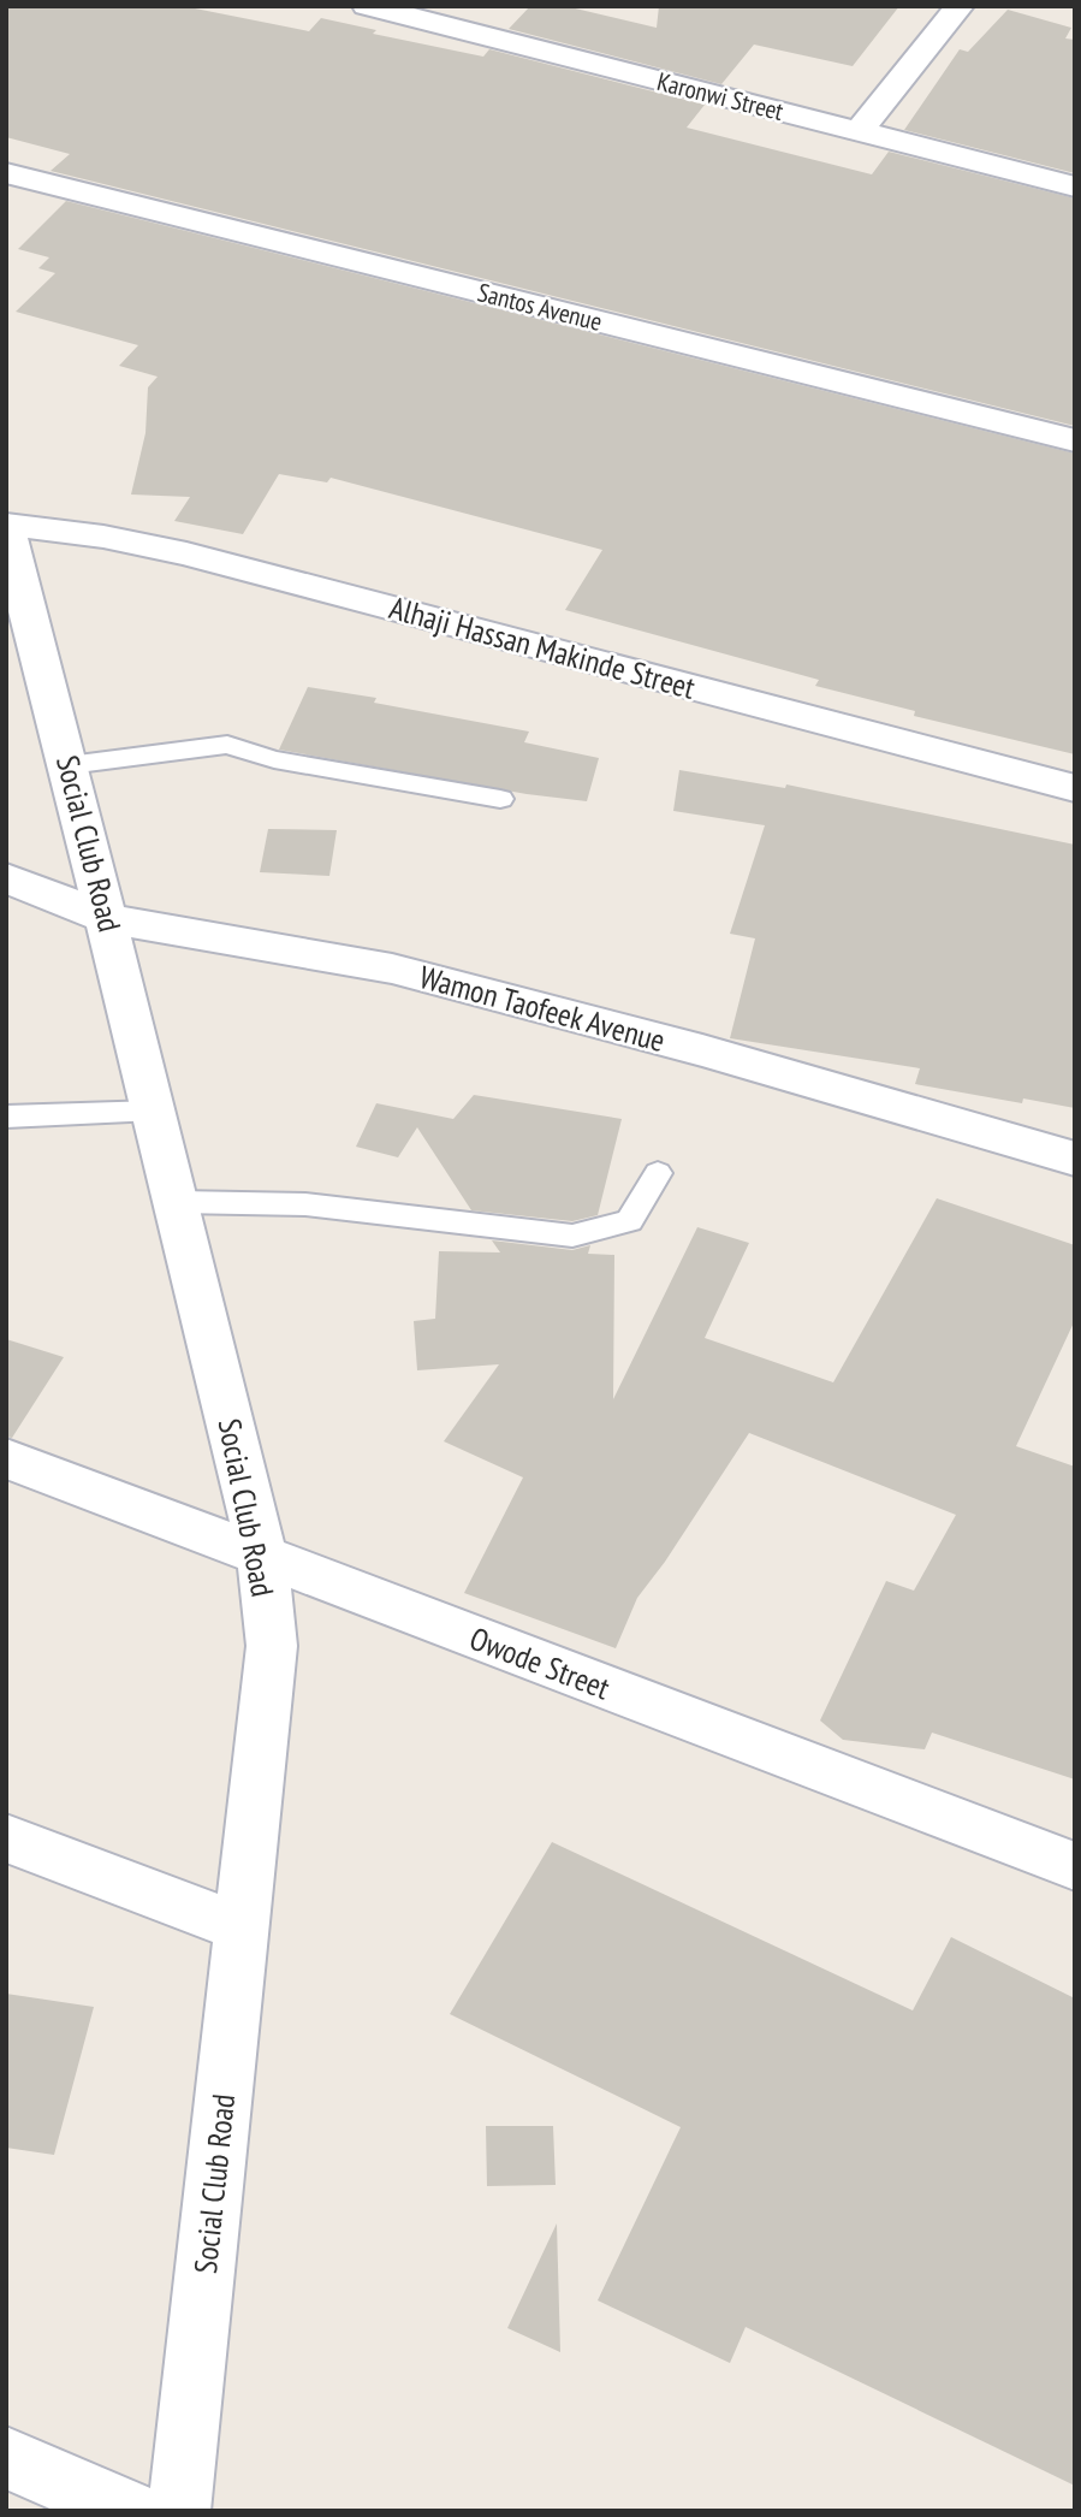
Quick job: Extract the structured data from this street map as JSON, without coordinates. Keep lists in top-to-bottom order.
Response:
{
  "streets": {
    "street": [
      "Karonwi Street",
      "Santos Avenue",
      "Alhaji Hassan Makinde Street",
      "Social Club Road",
      "Wamon Taofeek Avenue",
      "Owode Street"
    ]
  },
  "crossings": [
    ["Alhaji Hassan Makinde Street", "Social Club Road"],
    ["Social Club Road", "Wamon Taofeek Avenue"],
    ["Social Club Road", "Owode Street"]
  ]
}
